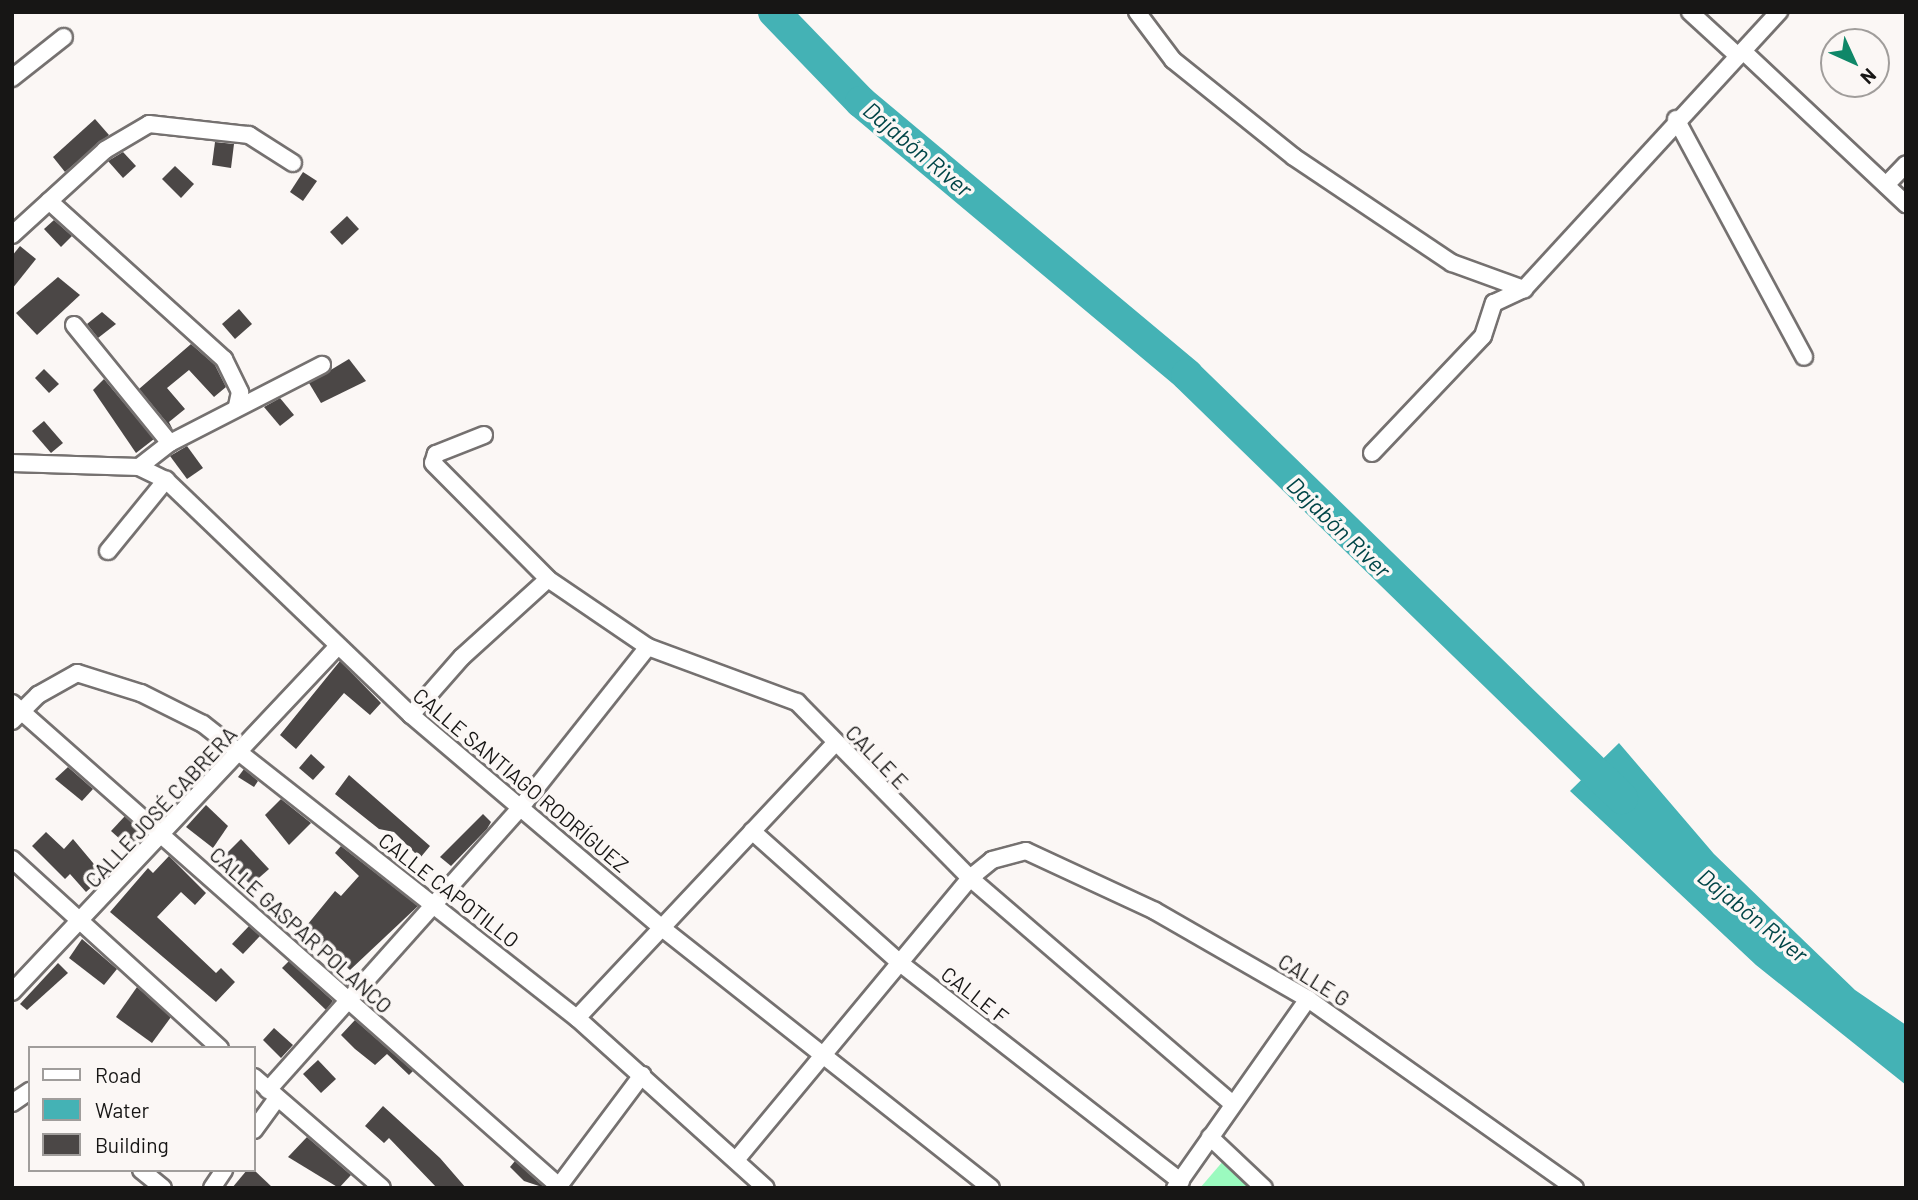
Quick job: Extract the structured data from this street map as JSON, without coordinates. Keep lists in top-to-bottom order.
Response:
{
  "streets": {
    "street": [
      "CALLE E",
      "CALLE SANTIAGO RODRÍGUEZ",
      "CALLE JOSÉ CABRERA",
      "CALLE CAPOTILLO",
      "CALLE GASPAR POLANCO",
      "CALLE G",
      "CALLE F"
    ]
  },
  "crossings": [
    ["CALLE E", "CALLE G"],
    ["CALLE SANTIAGO RODRÍGUEZ", "CALLE JOSÉ CABRERA"],
    ["CALLE JOSÉ CABRERA", "CALLE CAPOTILLO"],
    ["CALLE JOSÉ CABRERA", "CALLE GASPAR POLANCO"],
    ["CALLE CAPOTILLO", "CALLE GASPAR POLANCO"]
  ],
  "water": ["Dajabón River"],
  "legend": ["Road", "Water", "Building"],
  "north": "bottom right"
}
